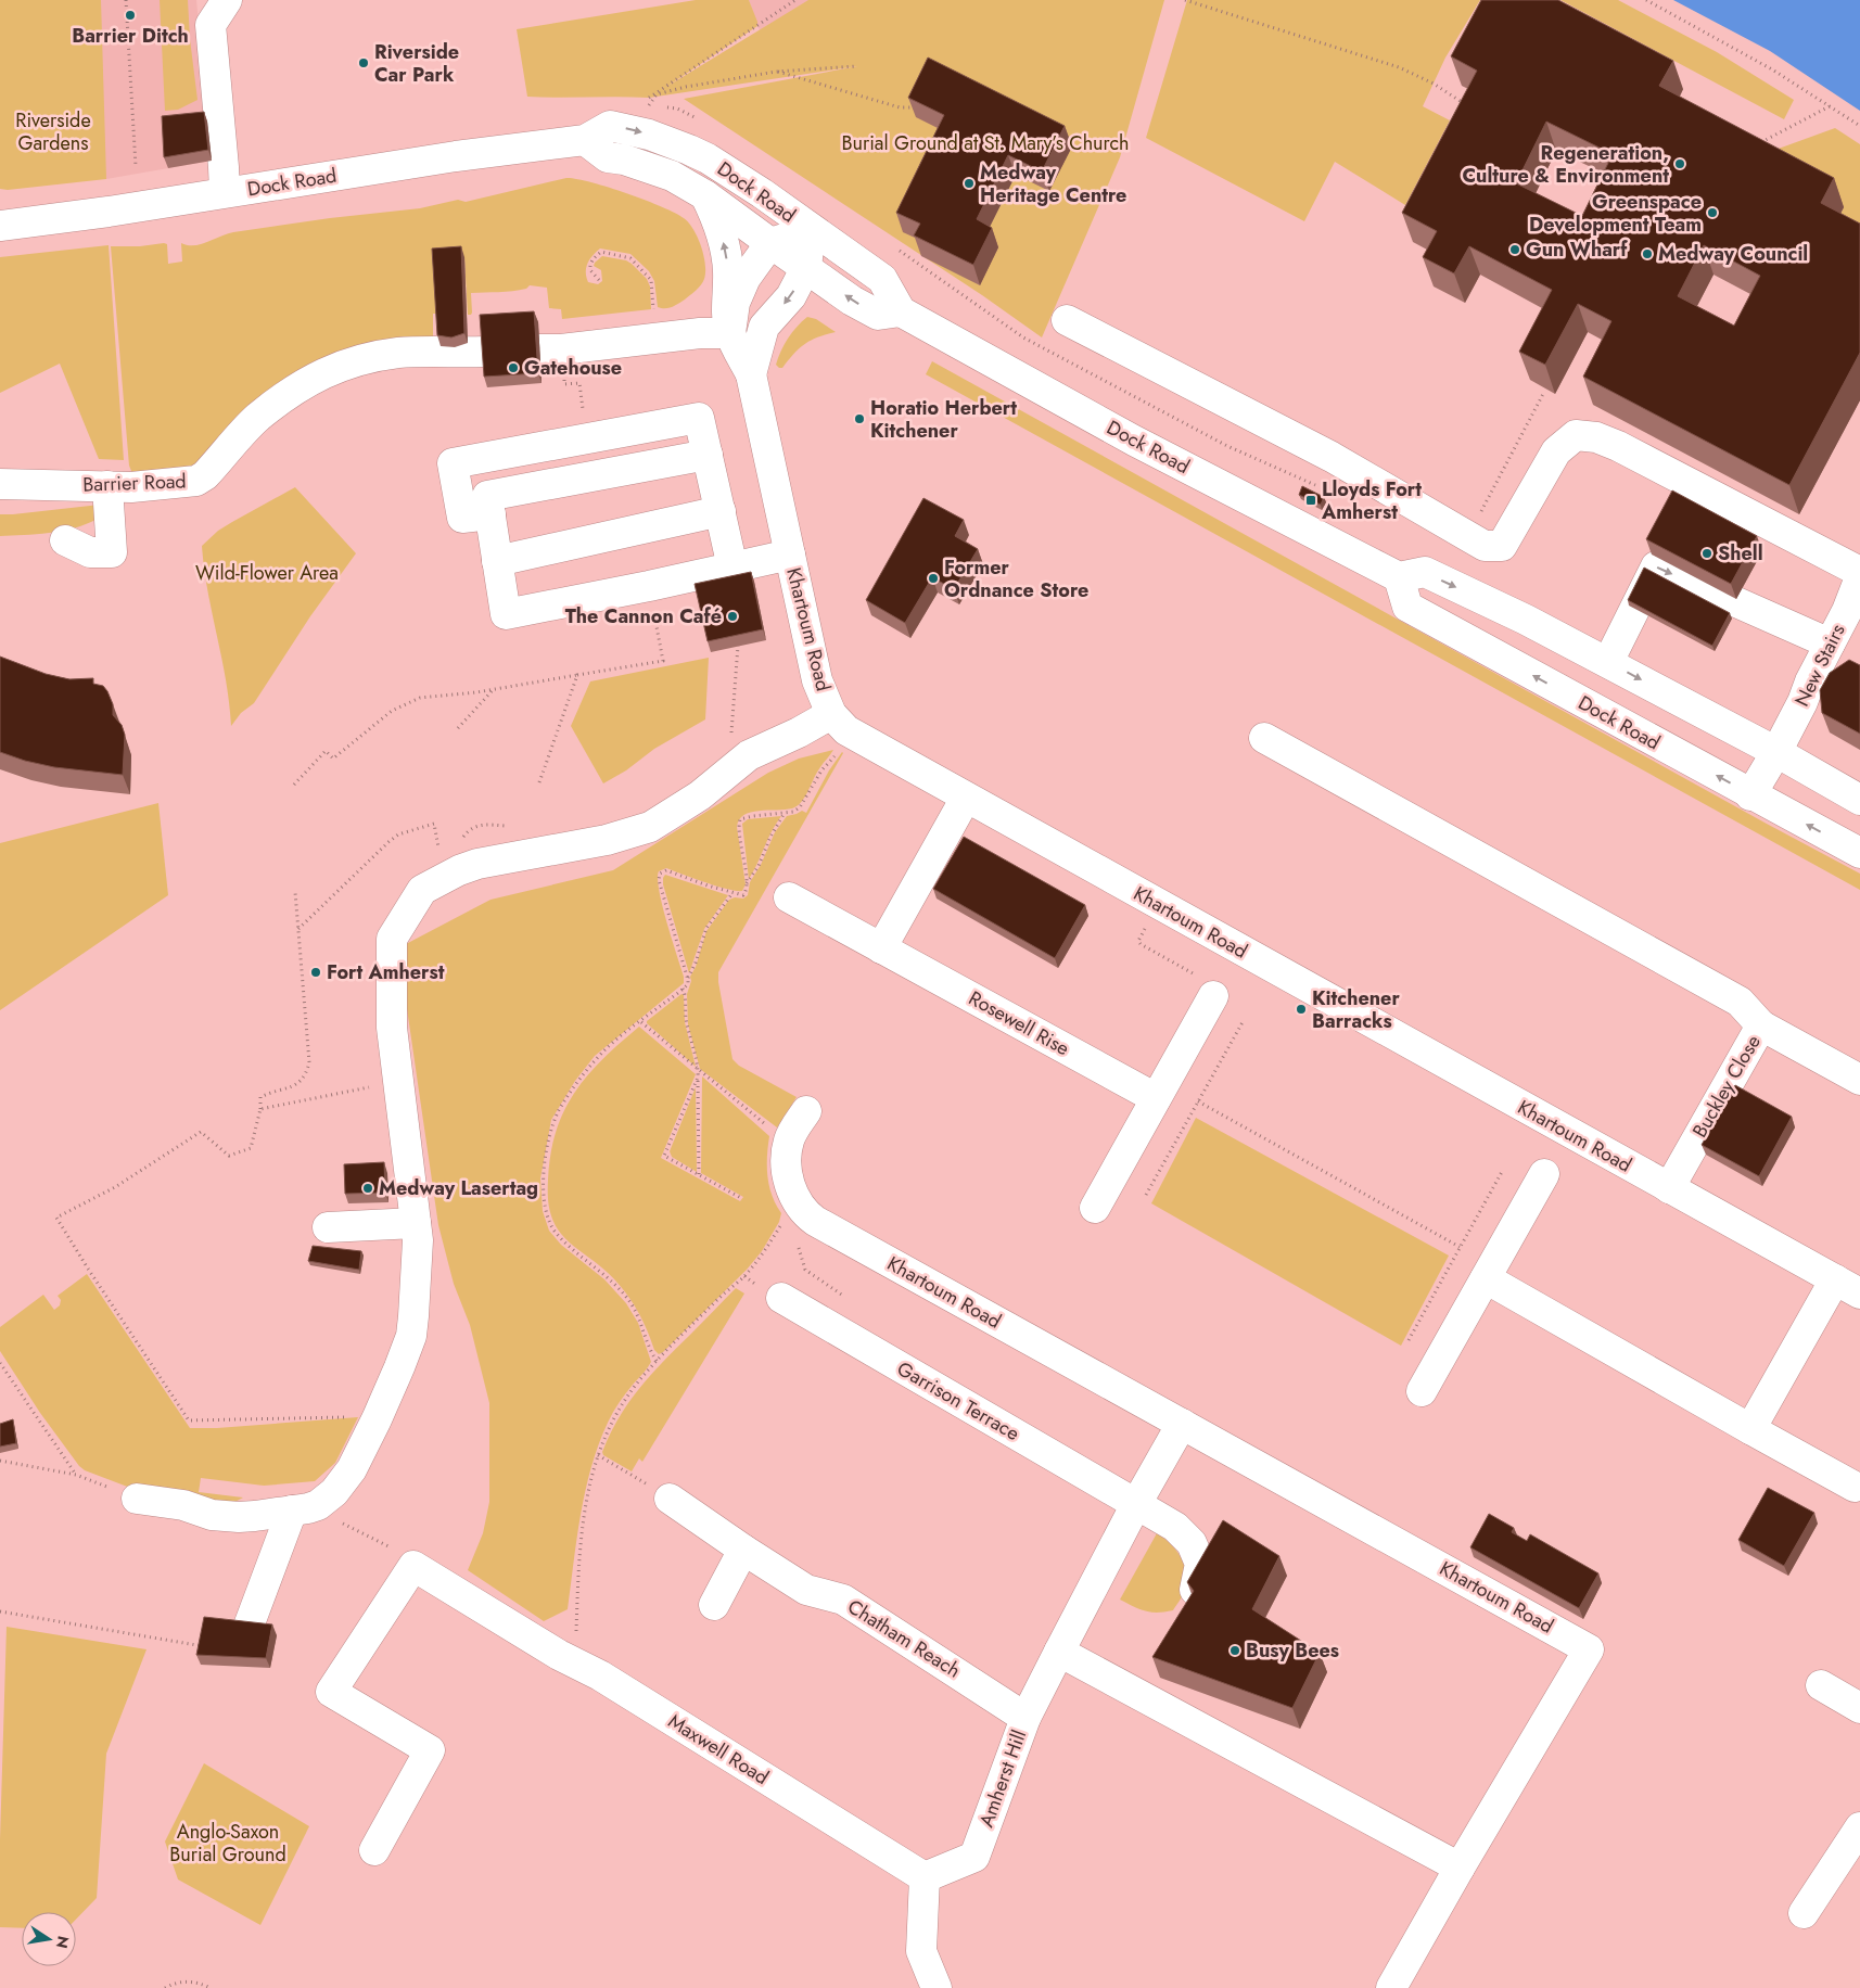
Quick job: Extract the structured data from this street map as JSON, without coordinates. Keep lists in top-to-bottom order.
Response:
{
  "streets": {
    "street": [
      "Dock Road",
      "Barrier Road",
      "Khartoum Road",
      "New Stairs",
      "Rosewell Rise",
      "Buckley Close",
      "Garrison Terrace",
      "Chatham Reach",
      "Maxwell Road",
      "Amherst Hill"
    ]
  },
  "crossings": [
    ["Dock Road", "Khartoum Road"],
    ["Dock Road", "New Stairs"],
    ["Khartoum Road", "Buckley Close"],
    ["Chatham Reach", "Amherst Hill"],
    ["Maxwell Road", "Amherst Hill"]
  ],
  "parks": [
    "Riverside Gardens",
    "Burial Ground at St. Mary’s Church",
    "Wild-Flower Area",
    "Anglo-Saxon Burial Ground"
  ],
  "places": {
    "other": [
      "Barrier Ditch",
      "Riverside Car Park",
      "Regeneration, Culture & Environment",
      "Medway Heritage Centre",
      "Greenspace Development Team",
      "Gun Wharf",
      "Medway Council",
      "Gatehouse",
      "Horatio Herbert Kitchener",
      "Shell",
      "Former Ordnance Store",
      "The Cannon Café",
      "Fort Amherst",
      "Kitchener Barracks",
      "Medway Lasertag",
      "Busy Bees"
    ],
    "transit": ["Lloyds Fort Amherst"]
  },
  "north": "right"
}
